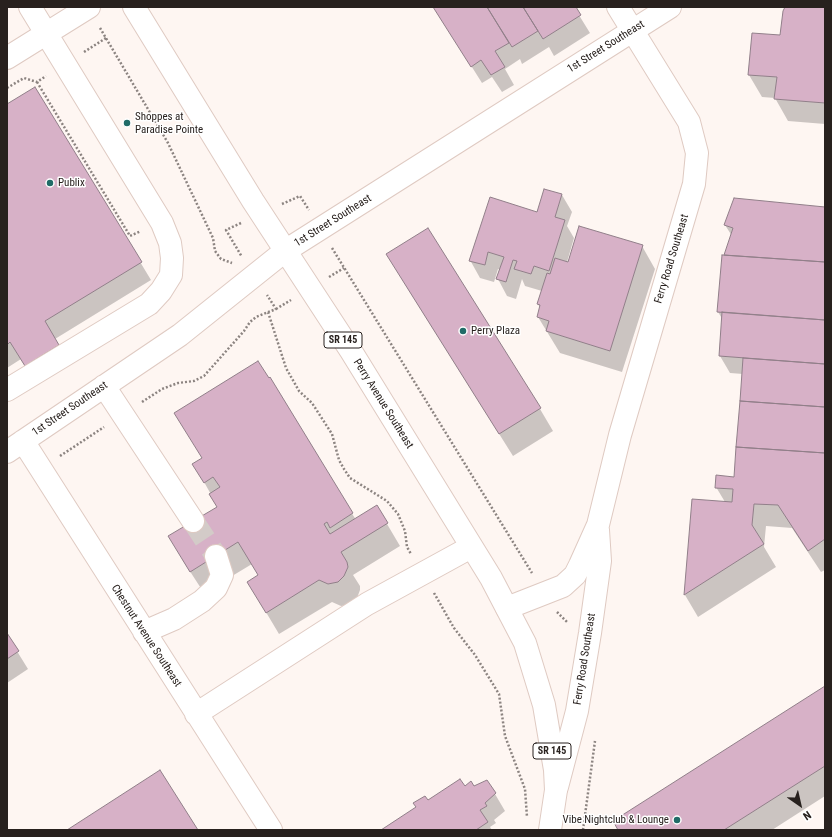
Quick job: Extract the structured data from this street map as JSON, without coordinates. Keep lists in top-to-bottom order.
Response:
{
  "streets": {
    "street": [
      "1st Street Southeast",
      "Ferry Road Southeast",
      "SR 145",
      "Perry Avenue Southeast",
      "Chestnut Avenue Southeast"
    ]
  },
  "crossings": [
    ["1st Street Southeast", "Ferry Road Southeast"],
    ["1st Street Southeast", "Perry Avenue Southeast"],
    ["1st Street Southeast", "Chestnut Avenue Southeast"],
    ["Ferry Road Southeast", "Perry Avenue Southeast"]
  ],
  "places": [
    "Shoppes at Paradise Pointe",
    "Publix",
    "Perry Plaza",
    "Vibe Nightclub & Lounge"
  ],
  "north": "bottom right"
}
